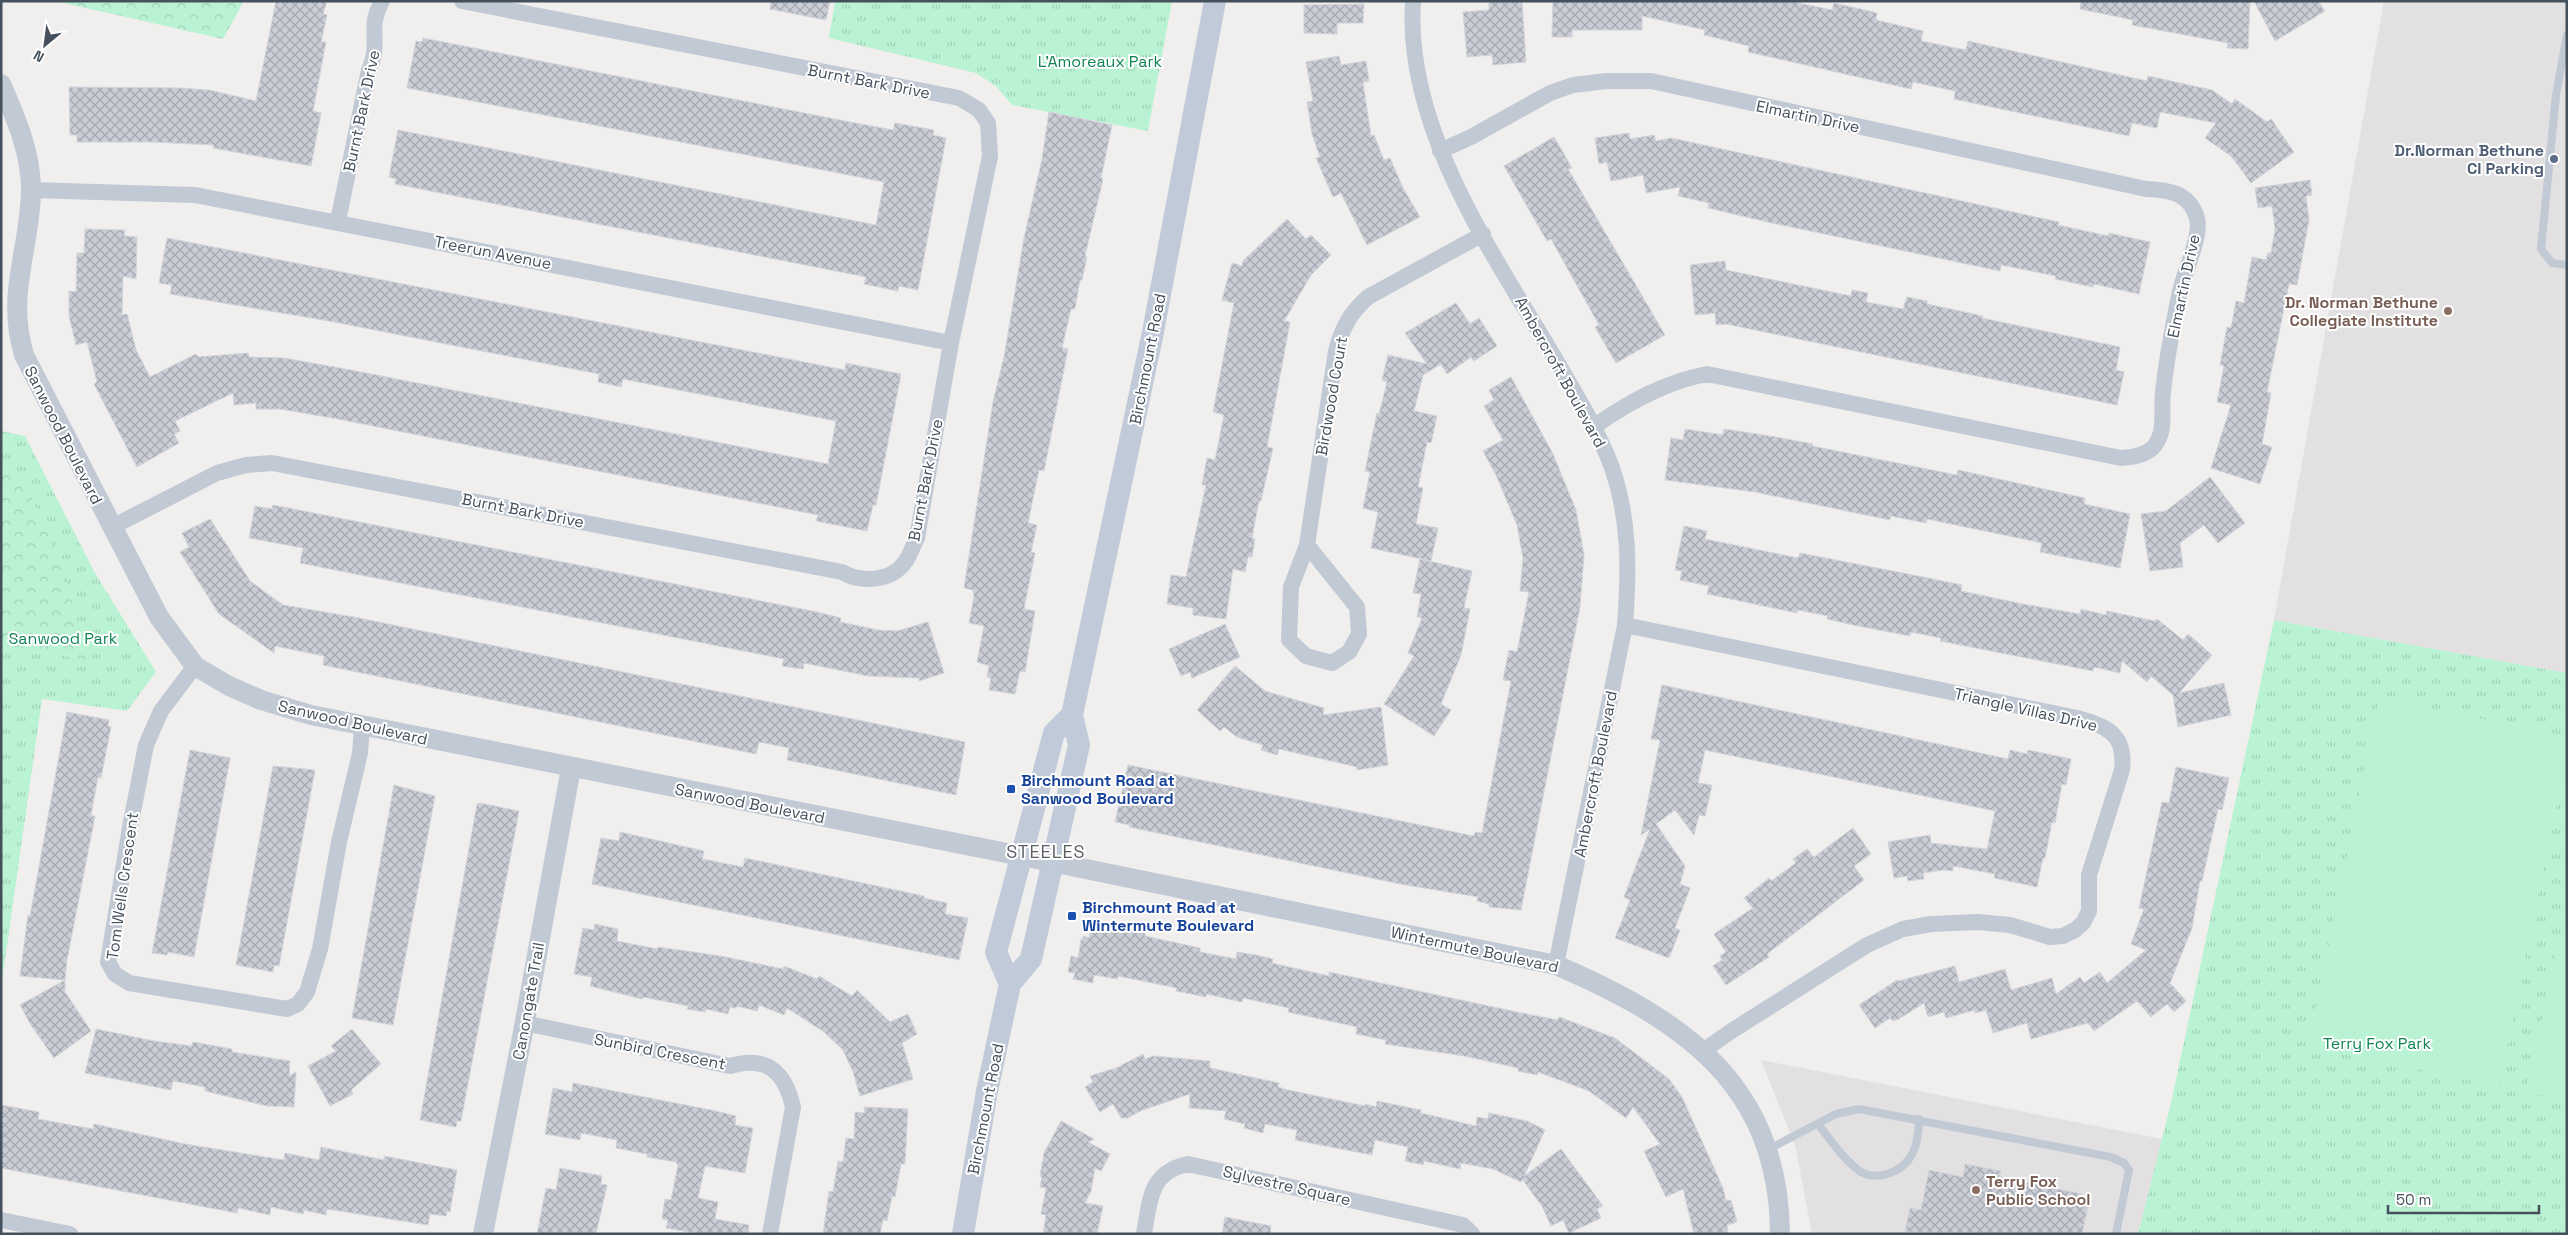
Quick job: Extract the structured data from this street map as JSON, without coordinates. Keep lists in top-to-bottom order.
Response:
{
  "streets": {
    "main road": ["Birchmount Road"],
    "street": [
      "Burnt Bark Drive",
      "Elmartin Drive",
      "Treerun Avenue",
      "Ambercroft Boulevard",
      "Birdwood Court",
      "Sanwood Boulevard",
      "Triangle Villas Drive",
      "Tom Wells Crescent",
      "Wintermute Boulevard",
      "Canongate Trail",
      "Sunbird Crescent",
      "Sylvestre Square"
    ]
  },
  "crossings": [
    ["Burnt Bark Drive", "Treerun Avenue"],
    ["Burnt Bark Drive", "Sanwood Boulevard"],
    ["Elmartin Drive", "Ambercroft Boulevard"],
    ["Treerun Avenue", "Sanwood Boulevard"],
    ["Birchmount Road", "Sanwood Boulevard"],
    ["Birchmount Road", "Wintermute Boulevard"],
    ["Ambercroft Boulevard", "Birdwood Court"],
    ["Ambercroft Boulevard", "Triangle Villas Drive"],
    ["Ambercroft Boulevard", "Wintermute Boulevard"],
    ["Sanwood Boulevard", "Tom Wells Crescent"],
    ["Sanwood Boulevard", "Wintermute Boulevard"],
    ["Sanwood Boulevard", "Canongate Trail"],
    ["Triangle Villas Drive", "Wintermute Boulevard"],
    ["Canongate Trail", "Sunbird Crescent"]
  ],
  "districts": ["STEELES"],
  "parks": ["L'Amoreaux Park", "Sanwood Park", "Terry Fox Park"],
  "places": {
    "other": ["Dr.Norman Bethune CI Parking", "Dr. Norman Bethune Collegiate Institute", "Terry Fox Public School"],
    "transit": ["Birchmount Road at Sanwood Boulevard", "Birchmount Road at Wintermute Boulevard"]
  },
  "scale_bar": "50 m",
  "north": "bottom left"
}
